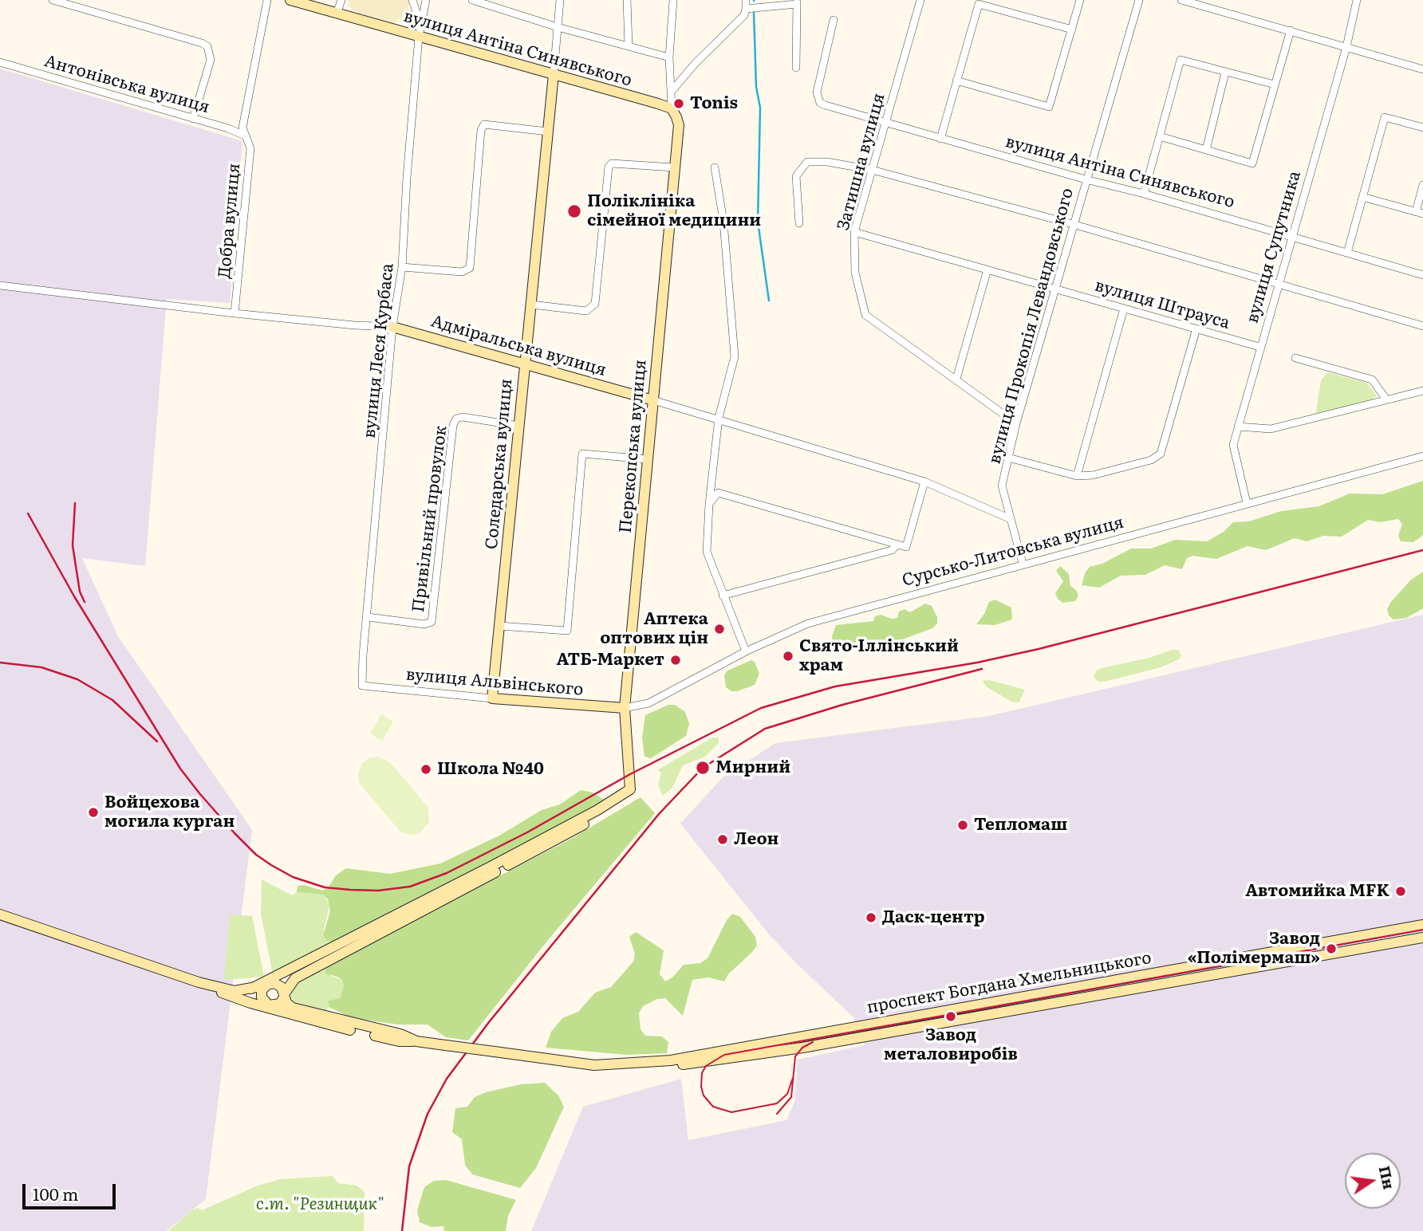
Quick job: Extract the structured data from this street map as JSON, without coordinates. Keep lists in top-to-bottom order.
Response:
{
  "streets": {
    "street": [
      "вулиця Антіна Синявського",
      "Антонівська вулиця",
      "Затишна вулиця",
      "Добра вулиця",
      "вулиця Супутника",
      "вулиця Штрауса",
      "вулиця Прокопія Левандовського",
      "Адміральська вулиця",
      "вулиця Леся Курбаса",
      "Перекопська вулиця",
      "Соледарська вулиця",
      "Привільний провулок",
      "Сурсько-Литовська вулиця",
      "вулиця Альвінського",
      "проспект Богдана Хмельницького"
    ]
  },
  "crossings": [
    ["вулиця Антіна Синявського", "Затишна вулиця"],
    ["вулиця Антіна Синявського", "вулиця Супутника"],
    ["вулиця Антіна Синявського", "вулиця Прокопія Левандовського"],
    ["вулиця Антіна Синявського", "вулиця Леся Курбаса"],
    ["вулиця Антіна Синявського", "Перекопська вулиця"],
    ["вулиця Антіна Синявського", "Соледарська вулиця"],
    ["Антонівська вулиця", "Добра вулиця"],
    ["Затишна вулиця", "вулиця Штрауса"],
    ["Затишна вулиця", "вулиця Прокопія Левандовського"],
    ["Добра вулиця", "Адміральська вулиця"],
    ["вулиця Супутника", "вулиця Штрауса"],
    ["вулиця Супутника", "Сурсько-Литовська вулиця"],
    ["вулиця Штрауса", "вулиця Прокопія Левандовського"],
    ["вулиця Прокопія Левандовського", "Адміральська вулиця"],
    ["вулиця Прокопія Левандовського", "Сурсько-Литовська вулиця"],
    ["Адміральська вулиця", "вулиця Леся Курбаса"],
    ["Адміральська вулиця", "Перекопська вулиця"],
    ["Адміральська вулиця", "Соледарська вулиця"],
    ["вулиця Леся Курбаса", "Привільний провулок"],
    ["вулиця Леся Курбаса", "вулиця Альвінського"],
    ["Перекопська вулиця", "Сурсько-Литовська вулиця"],
    ["Перекопська вулиця", "вулиця Альвінського"],
    ["Соледарська вулиця", "Привільний провулок"],
    ["Соледарська вулиця", "вулиця Альвінського"],
    ["Сурсько-Литовська вулиця", "вулиця Альвінського"]
  ],
  "parks": ["с.т. \"Резинщик\""],
  "places": [
    "Tonis",
    "Поліклініка сімейної медицини",
    "Аптека оптових цін",
    "Свято-Іллінський храм",
    "АТБ-Маркет",
    "Мирний",
    "Школа №40",
    "Войцехова могила курган",
    "Тепломаш",
    "Леон",
    "Автомийка MFK",
    "Даск-центр",
    "Завод «Полімермаш»",
    "Завод металовиробів"
  ],
  "scale_bar": "100 m",
  "north": "right"
}
